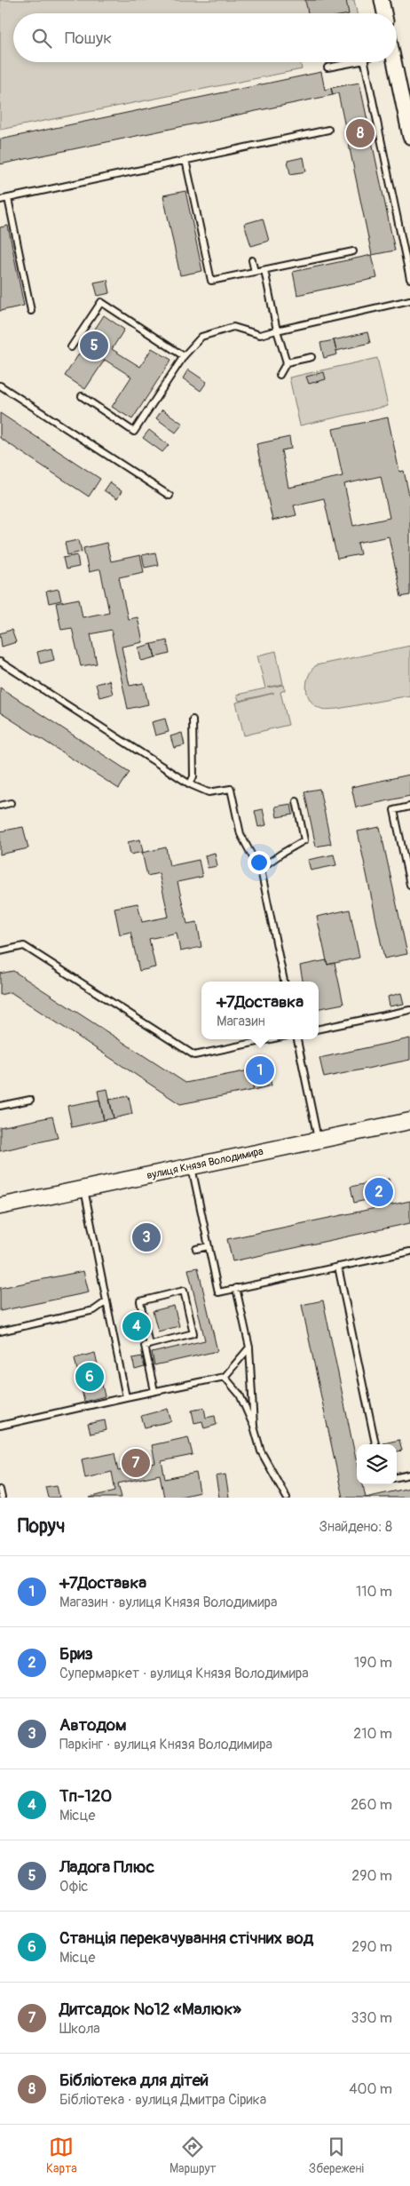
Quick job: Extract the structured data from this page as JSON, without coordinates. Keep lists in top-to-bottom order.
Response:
{
  "streets": {
    "main road": ["вулиця Князя Володимира"]
  },
  "page": {
    "search": "Пошук",
    "pins": [
      "8",
      "5",
      "1",
      "2",
      "3",
      "4",
      "6",
      "7"
    ],
    "popup": ["+7Доставка", "Магазин"],
    "heading": ["Поруч", "Знайдено: 8"],
    "list": [
      {
        "mark": "1",
        "name": "+7Доставка",
        "note": "Магазин · вулиця Князя Володимира",
        "value": "110 m"
      },
      {
        "mark": "2",
        "name": "Бриз",
        "note": "Супермаркет · вулиця Князя Володимира",
        "value": "190 m"
      },
      {
        "mark": "3",
        "name": "Автодом",
        "note": "Паркінг · вулиця Князя Володимира",
        "value": "210 m"
      },
      {
        "mark": "4",
        "name": "Тп-120",
        "note": "Місце",
        "value": "260 m"
      },
      {
        "mark": "5",
        "name": "Ладога Плюс",
        "note": "Офіс",
        "value": "290 m"
      },
      {
        "mark": "6",
        "name": "Станція перекачування стічних вод",
        "note": "Місце",
        "value": "290 m"
      },
      {
        "mark": "7",
        "name": "Дитсадок №12 «Малюк»",
        "note": "Школа",
        "value": "330 m"
      },
      {
        "mark": "8",
        "name": "Бібліотека для дітей",
        "note": "Бібліотека · вулиця Дмитра Сірика",
        "value": "400 m"
      }
    ],
    "nav": ["Карта", "Маршрут", "Збережені"]
  }
}
